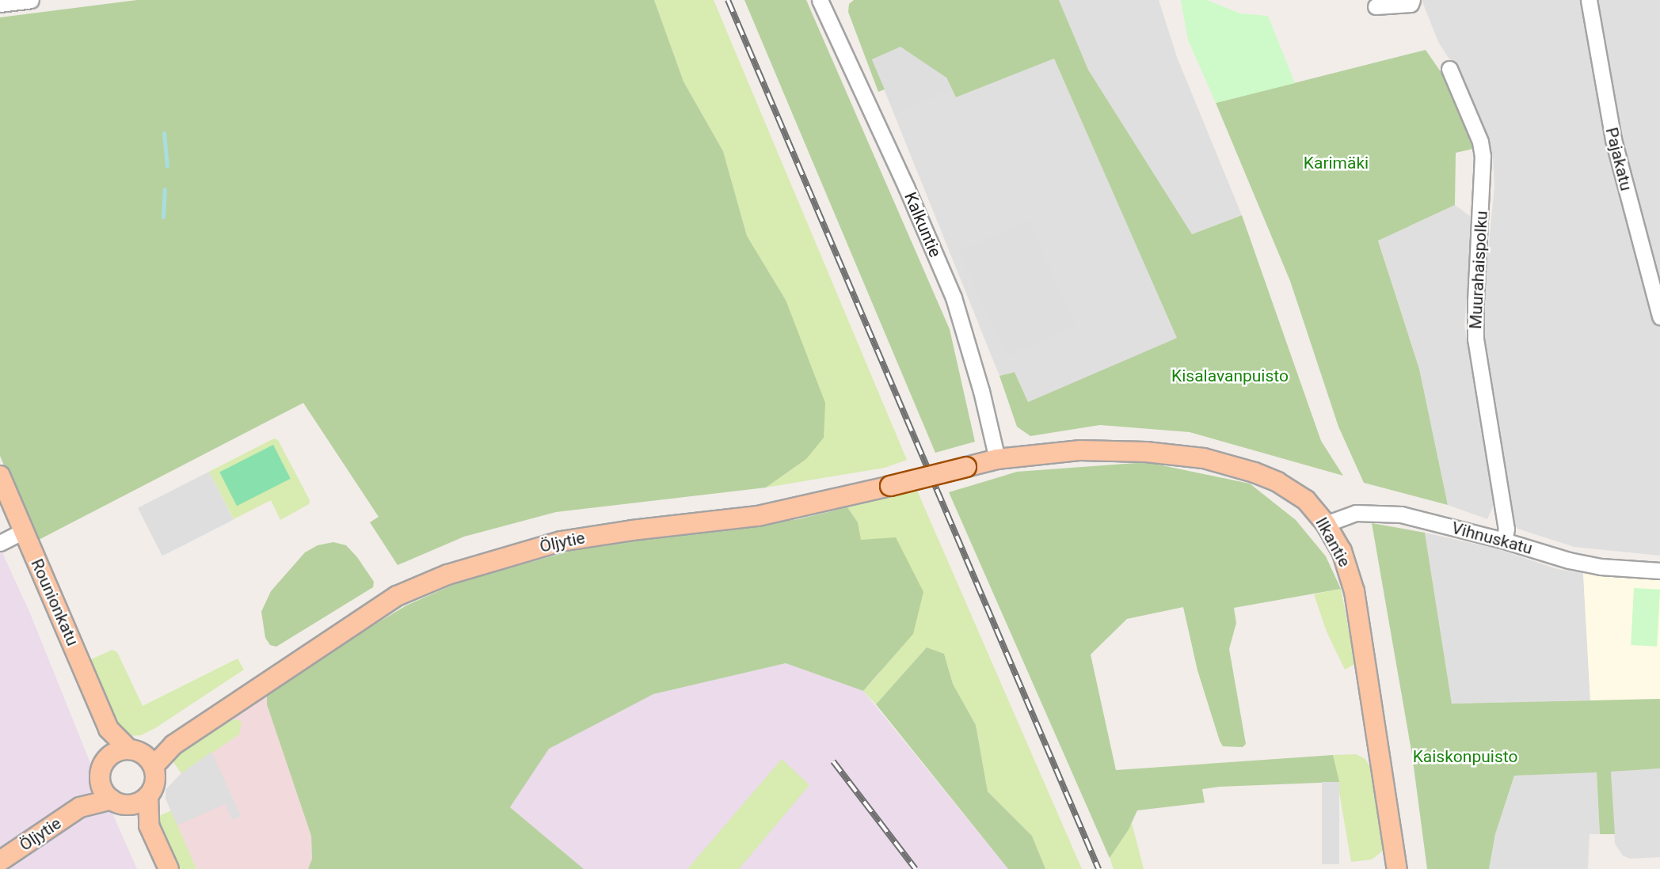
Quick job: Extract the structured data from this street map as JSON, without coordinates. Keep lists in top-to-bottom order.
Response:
{
  "streets": {
    "main road": ["Öljytie", "Ilkantie", "Rounionkatu"],
    "street": [
      "Pajakatu",
      "Kalkuntie",
      "Muurahaispolku",
      "Vihnuskatu"
    ]
  },
  "crossings": [
    ["Kalkuntie", "Öljytie"],
    ["Kalkuntie", "Ilkantie"],
    ["Muurahaispolku", "Vihnuskatu"],
    ["Vihnuskatu", "Ilkantie"],
    ["Öljytie", "Ilkantie"],
    ["Öljytie", "Rounionkatu"]
  ],
  "parks": ["Karimäki", "Kisalavanpuisto", "Kaiskonpuisto"]
}
